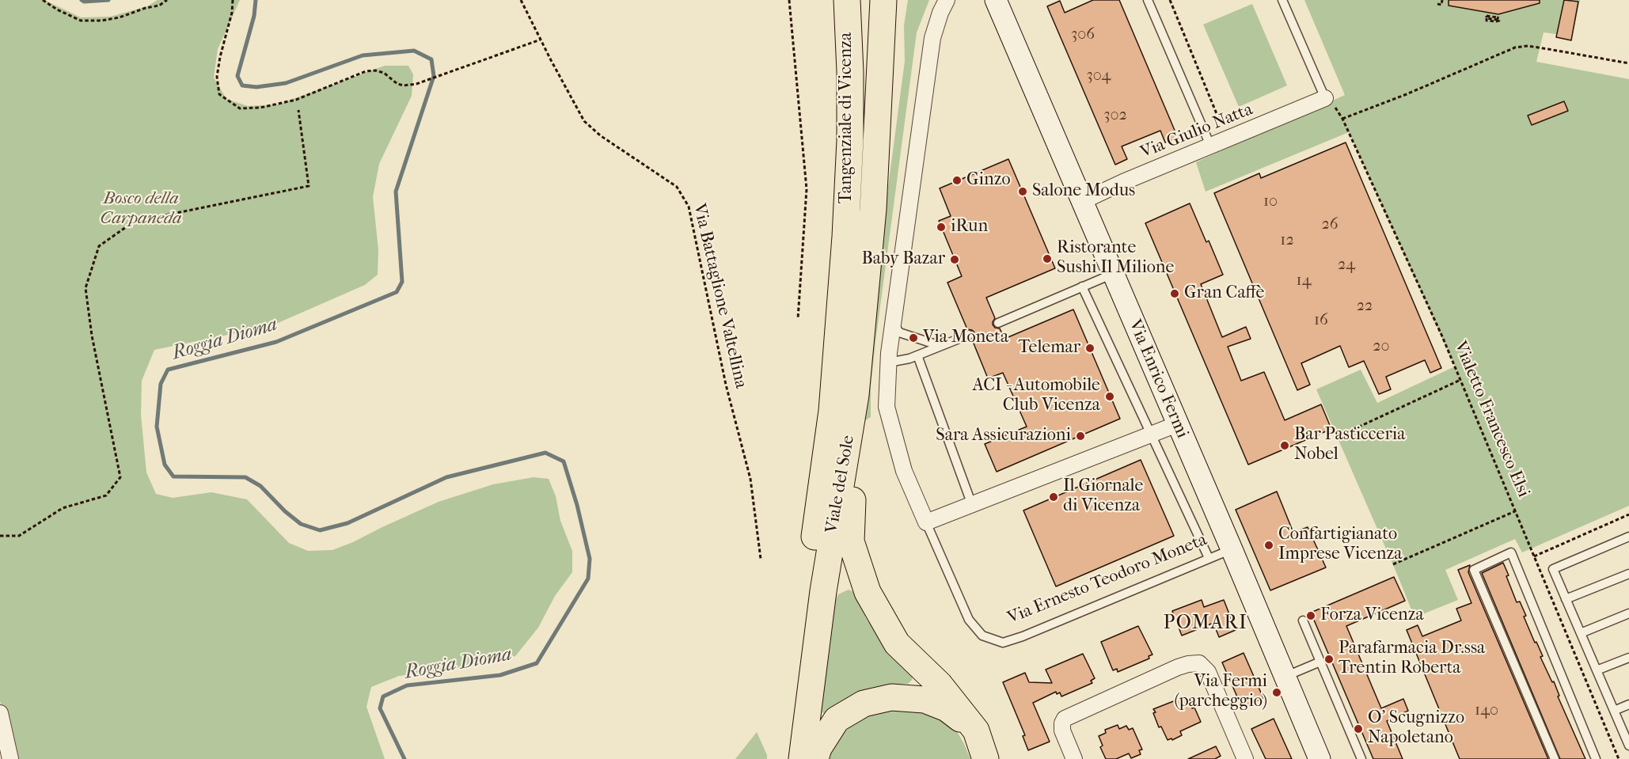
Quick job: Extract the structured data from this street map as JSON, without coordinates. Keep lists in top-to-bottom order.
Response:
{
  "streets": {
    "highway": ["Tangenziale di Vicenza", "Viale del Sole"],
    "street": ["Via Giulio Natta", "Via Enrico Fermi", "Via Ernesto Teodoro Moneta"],
    "path": ["Via Battaglione Valtellina", "Vialetto Francesco Elsi"]
  },
  "crossings": [
    ["Tangenziale di Vicenza", "Viale del Sole"],
    ["Via Giulio Natta", "Via Enrico Fermi"],
    ["Via Giulio Natta", "Vialetto Francesco Elsi"],
    ["Via Enrico Fermi", "Via Ernesto Teodoro Moneta"]
  ],
  "districts": ["POMARI"],
  "water": ["Roggia Dioma"],
  "parks": ["Bosco della Carpaneda"],
  "places": [
    "Ginzo",
    "Salone Modus",
    "iRun",
    "Ristorante Sushi Il Milione",
    "Baby Bazar",
    "Gran Caffè",
    "Via Moneta",
    "Telemar",
    "ACI - Automobile Club Vicenza",
    "Sara Assicurazioni",
    "Bar Pasticceria Nobel",
    "Il Giornale di Vicenza",
    "Confartigianato Imprese Vicenza",
    "Forza Vicenza",
    "Parafarmacia Dr.ssa Trentin Roberta",
    "Via Fermi (parcheggio)",
    "O' Scugnizzo Napoletano"
  ],
  "house_numbers": [
    "306",
    "304",
    "302",
    "10",
    "26",
    "12",
    "24",
    "14",
    "22",
    "16",
    "20",
    "140"
  ]
}
